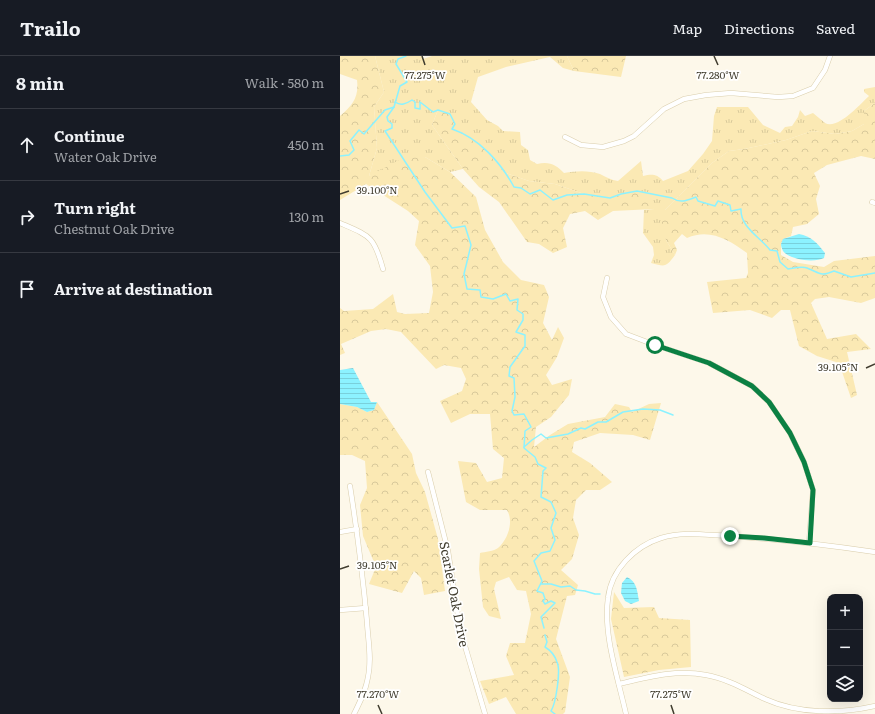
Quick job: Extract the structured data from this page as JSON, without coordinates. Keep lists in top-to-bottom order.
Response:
{
  "streets": {
    "street": ["Scarlet Oak Drive"]
  },
  "page": {
    "header": "Trailo",
    "nav": ["Map", "Directions", "Saved"],
    "heading": ["8 min", "Walk · 580 m"],
    "list": [
      ["Continue", "Water Oak Drive", "450 m"],
      ["Turn right", "Chestnut Oak Drive", "130 m"],
      "Arrive at destination"
    ],
    "map_buttons": ["+", "−"]
  },
  "coordinates": [
    "77.275°W",
    "77.280°W",
    "39.100°N",
    "39.105°N",
    "77.270°W"
  ]
}
